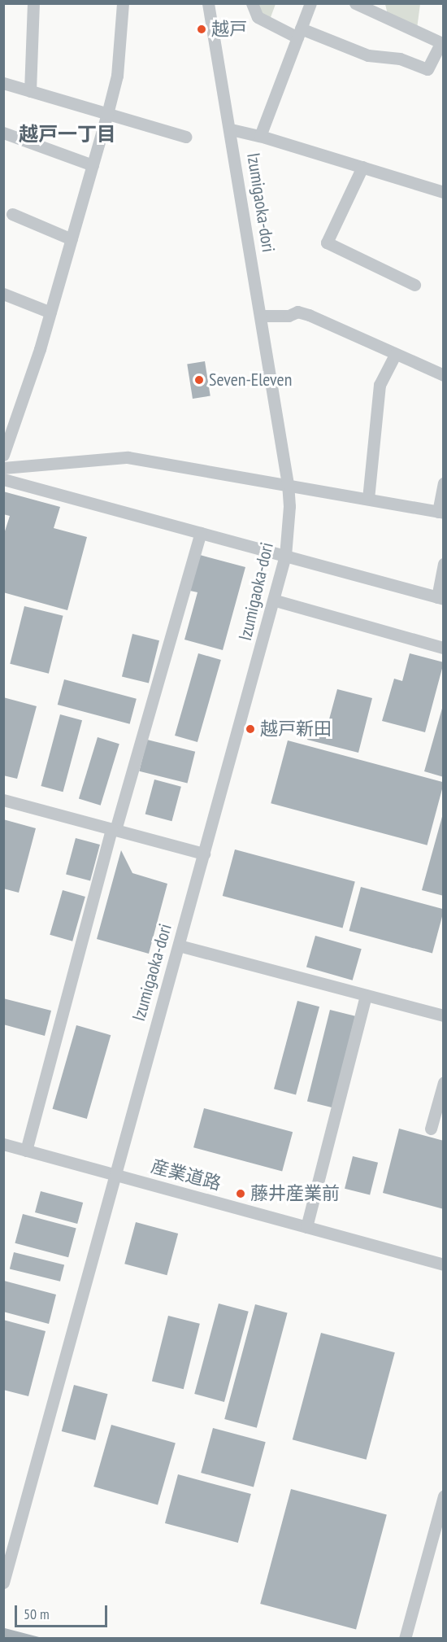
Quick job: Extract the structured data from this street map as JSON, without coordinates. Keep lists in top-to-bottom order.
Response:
{
  "streets": {
    "street": ["Izumigaoka-dori", "産業道路"]
  },
  "crossings": [
    ["Izumigaoka-dori", "産業道路"]
  ],
  "districts": ["越戸一丁目"],
  "places": [
    "越戸",
    "Seven-Eleven",
    "越戸新田",
    "藤井産業前"
  ],
  "scale_bar": "50 m"
}
